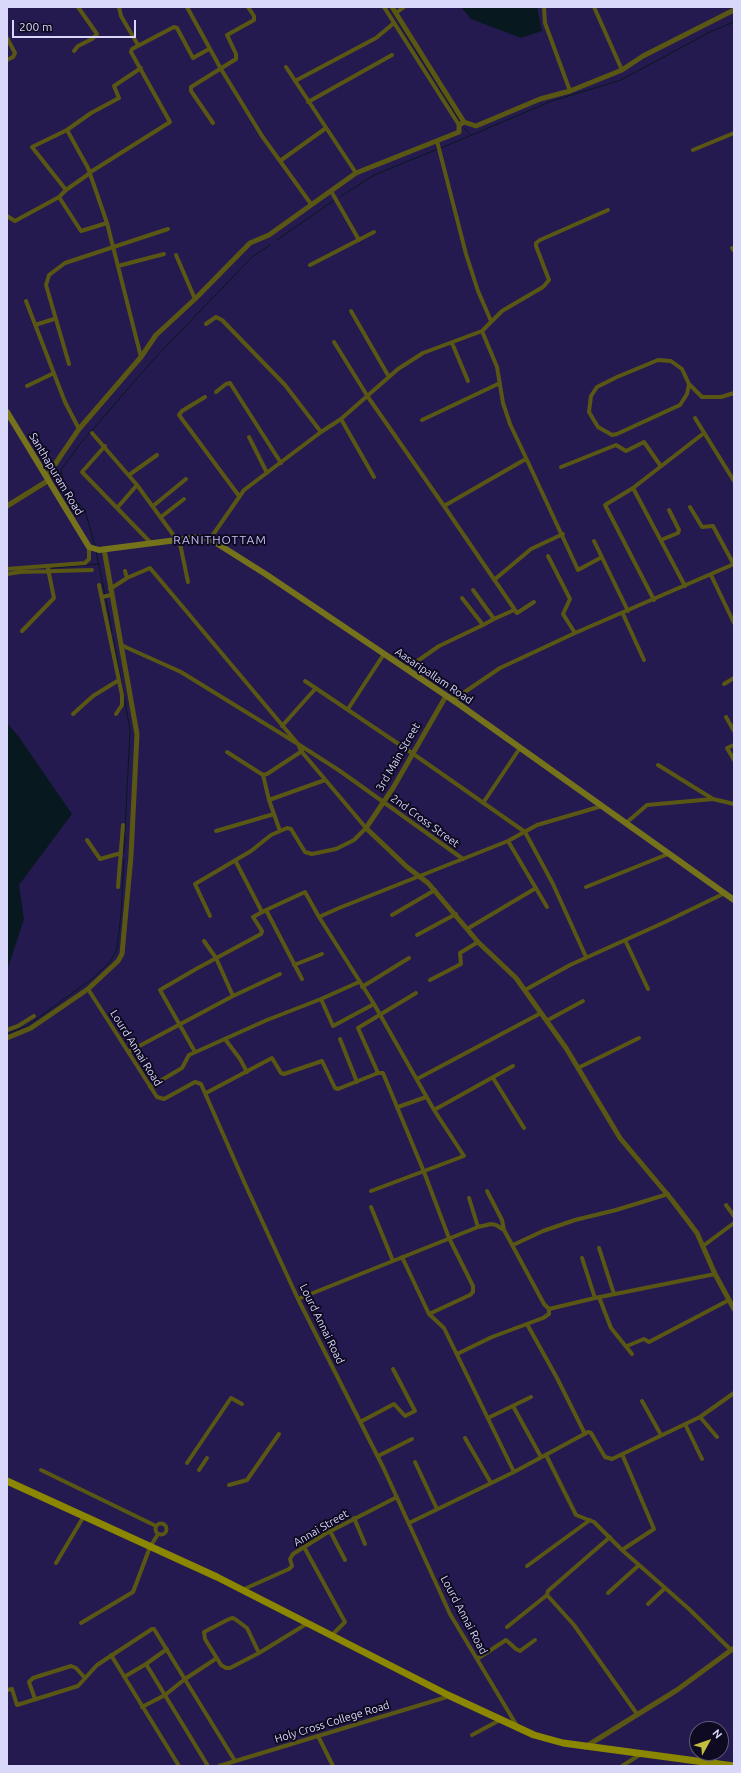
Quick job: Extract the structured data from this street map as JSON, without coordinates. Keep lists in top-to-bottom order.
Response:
{
  "streets": {
    "main road": ["Santhapuram Road", "Aasaripallam Road"],
    "street": [
      "3rd Main Street",
      "2nd Cross Street",
      "Lourd Annai Road",
      "Annai Street",
      "Holy Cross College Road"
    ]
  },
  "crossings": [
    ["Aasaripallam Road", "3rd Main Street"],
    ["3rd Main Street", "2nd Cross Street"],
    ["Lourd Annai Road", "Annai Street"]
  ],
  "districts": ["RANITHOTTAM"],
  "scale_bar": "200 m",
  "north": "top right"
}
